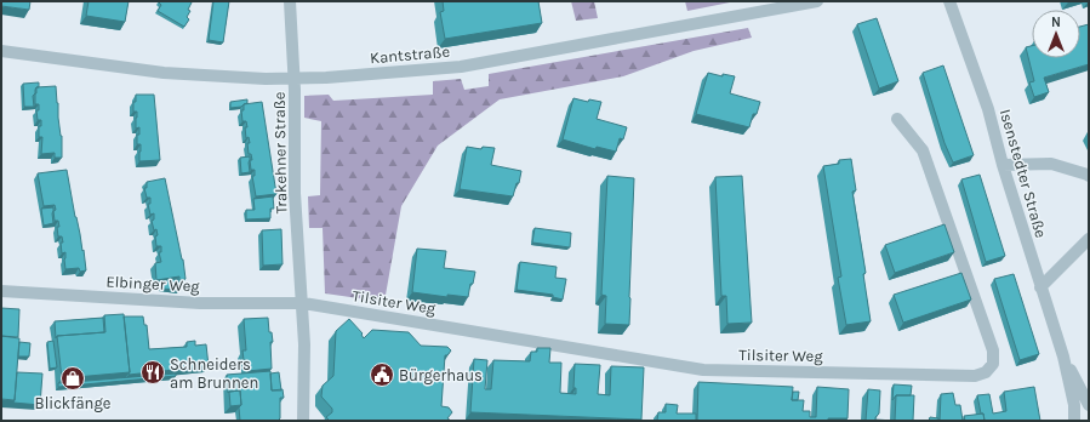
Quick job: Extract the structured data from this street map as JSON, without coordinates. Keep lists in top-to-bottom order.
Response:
{
  "streets": {
    "street": [
      "Kantstraße",
      "Trakehner Straße",
      "Isenstedter Straße",
      "Elbinger Weg",
      "Tilsiter Weg"
    ]
  },
  "crossings": [
    ["Kantstraße", "Trakehner Straße"],
    ["Trakehner Straße", "Elbinger Weg"],
    ["Trakehner Straße", "Tilsiter Weg"],
    ["Elbinger Weg", "Tilsiter Weg"]
  ],
  "places": {
    "restaurant": ["Schneiders am Brunnen"],
    "public building": ["Bürgerhaus"],
    "shop": ["Blickfänge"]
  },
  "north": "top"
}
